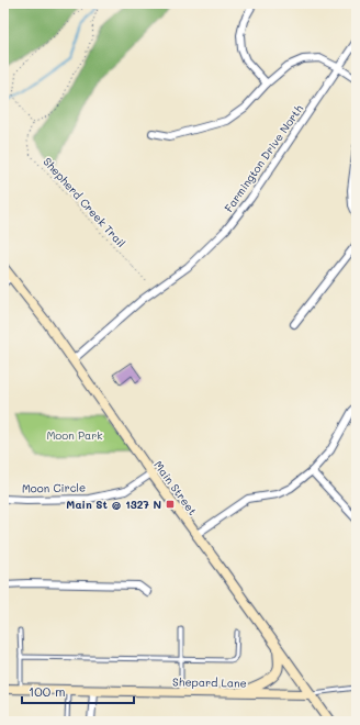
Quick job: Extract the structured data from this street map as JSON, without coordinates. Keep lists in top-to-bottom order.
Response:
{
  "streets": {
    "main road": ["Main Street", "Shepard Lane"],
    "street": ["Farmington Drive North", "Moon Circle"],
    "path": ["Shepherd Creek Trail"]
  },
  "crossings": [
    ["Farmington Drive North", "Main Street"],
    ["Moon Circle", "Main Street"],
    ["Main Street", "Shepard Lane"]
  ],
  "parks": ["Moon Park"],
  "places": {
    "transit": ["Main St @ 1327 N"]
  },
  "scale_bar": "100 m"
}
